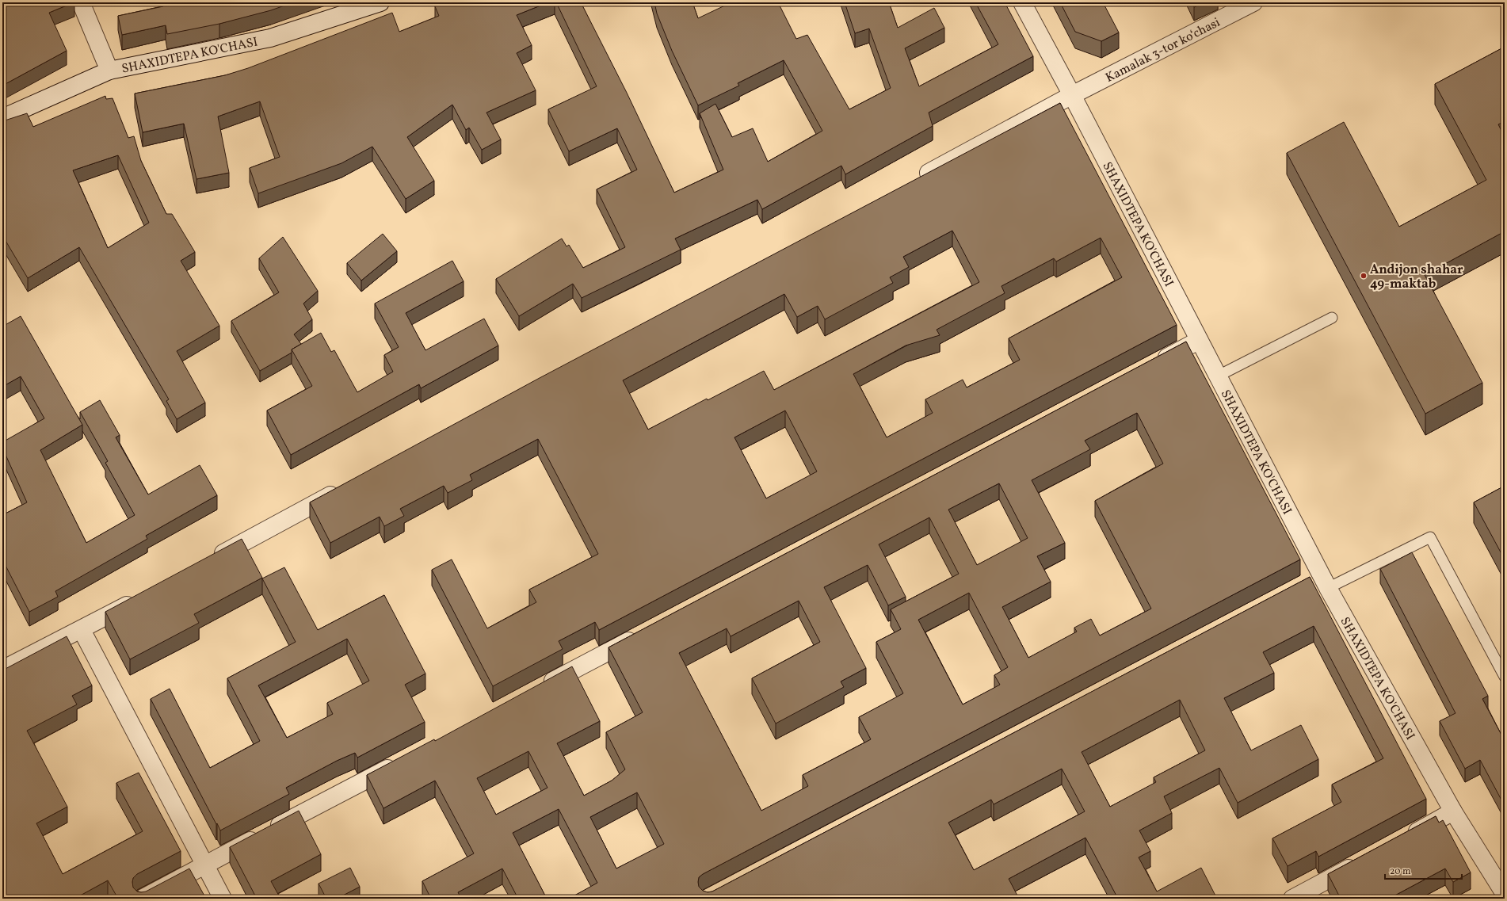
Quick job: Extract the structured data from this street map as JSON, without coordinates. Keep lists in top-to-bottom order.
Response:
{
  "streets": {
    "street": ["Kamalak 3-tor koʻchasi", "SHAXIDTEPA KO'CHASI"]
  },
  "crossings": [
    ["Kamalak 3-tor koʻchasi", "SHAXIDTEPA KO'CHASI"]
  ],
  "places": ["Andijon shahar 49-maktab"],
  "scale_bar": "20 m"
}
